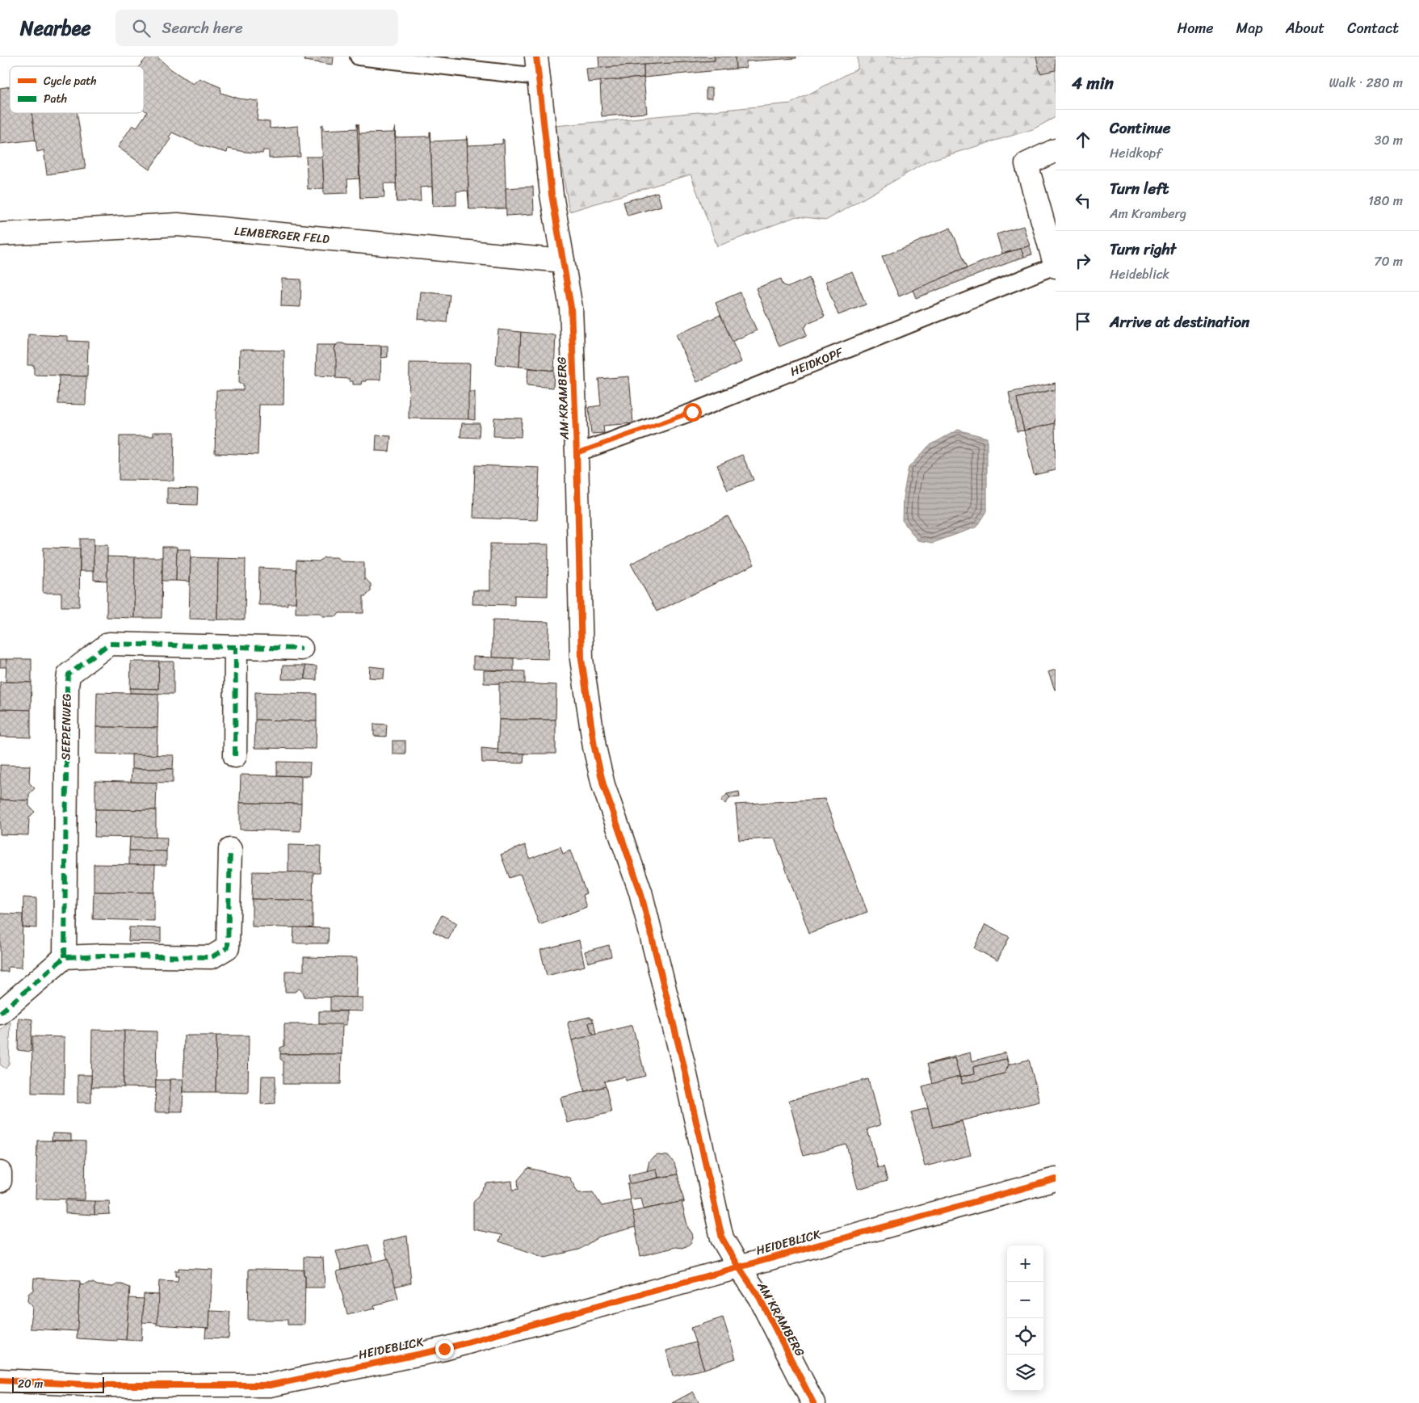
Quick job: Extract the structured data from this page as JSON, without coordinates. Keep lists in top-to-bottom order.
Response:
{
  "streets": {
    "street": [
      "LEMBERGER FELD",
      "HEIDKOPF",
      "AM KRAMBERG",
      "SEEPENWEG",
      "HEIDEBLICK"
    ]
  },
  "crossings": [
    ["LEMBERGER FELD", "AM KRAMBERG"],
    ["HEIDKOPF", "AM KRAMBERG"],
    ["AM KRAMBERG", "HEIDEBLICK"]
  ],
  "legend": ["Cycle path", "Path"],
  "scale_bar": "20 m",
  "page": {
    "header": "Nearbee",
    "search": "Search here",
    "nav": [
      "Home",
      "Map",
      "About",
      "Contact"
    ],
    "heading": ["4 min", "Walk · 280 m"],
    "list": [
      ["Continue", "Heidkopf", "30 m"],
      ["Turn left", "Am Kramberg", "180 m"],
      ["Turn right", "Heideblick", "70 m"],
      "Arrive at destination"
    ],
    "map_buttons": ["+", "−"],
    "scale": "20 m"
  }
}
